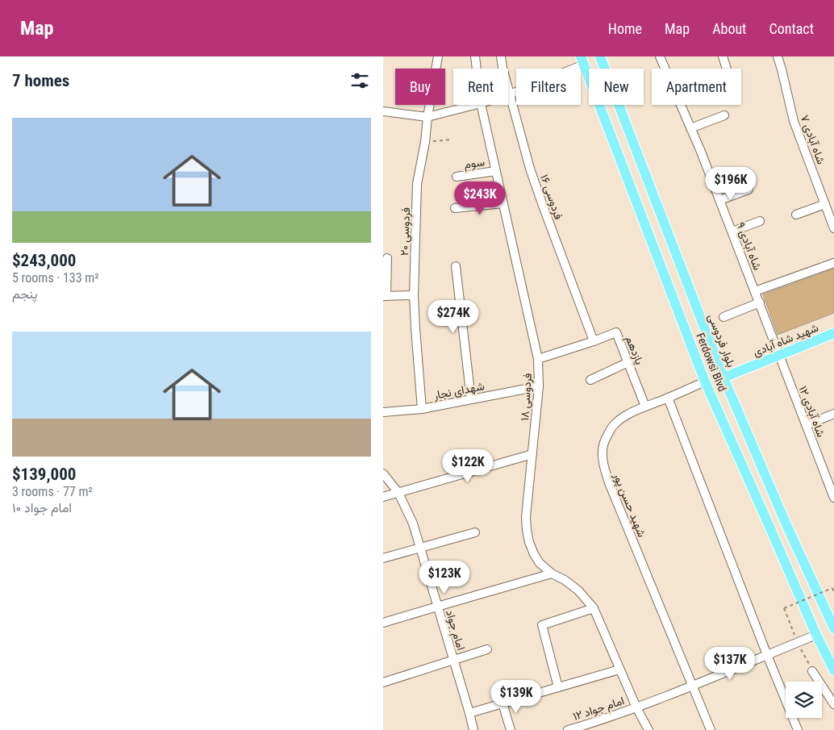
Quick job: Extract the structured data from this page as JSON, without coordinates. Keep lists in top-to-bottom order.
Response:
{
  "streets": {
    "main road": ["شهید شاه آبادی", "بلوار فردوسی", "Ferdowsi Blvd"],
    "street": [
      "شاه آبادی ۷",
      "سوم",
      "فردوسی ۱۶",
      "فردوسی ۲۰",
      "شاه آبادی ۹",
      "یازدهم",
      "شهدای نجار",
      "فردوسی ۱۸",
      "شاه آبادی ۱۲",
      "شهید حسن پور",
      "امام جواد",
      "امام جواد ۱۲"
    ]
  },
  "crossings": [
    ["سوم", "فردوسی ۱۸"],
    ["فردوسی ۱۶", "یازدهم"],
    ["فردوسی ۲۰", "شهدای نجار"],
    ["شاه آبادی ۹", "شهید شاه آبادی"],
    ["شاه آبادی ۹", "شاه آبادی ۱۲"],
    ["شهید شاه آبادی", "بلوار فردوسی"],
    ["شهید شاه آبادی", "شاه آبادی ۱۲"],
    ["یازدهم", "فردوسی ۱۸"],
    ["یازدهم", "شهید حسن پور"],
    ["Ferdowsi Blvd", "شهید حسن پور"],
    ["Ferdowsi Blvd", "امام جواد ۱۲"],
    ["شهدای نجار", "فردوسی ۱۸"],
    ["فردوسی ۱۸", "امام جواد ۱۲"],
    ["شهید حسن پور", "امام جواد ۱۲"]
  ],
  "page": {
    "header": "Map",
    "nav": [
      "Home",
      "Map",
      "About",
      "Contact"
    ],
    "heading": "7 homes",
    "chip": [
      "Buy",
      "Rent",
      "Filters",
      "New",
      "Apartment"
    ],
    "list": [
      {
        "name": "$243,000",
        "note": "5 rooms · 133 m² · پنجم"
      },
      {
        "name": "$139,000",
        "note": "3 rooms · 77 m² · امام جواد ۱۰"
      }
    ],
    "price": [
      "$196K",
      "$243K",
      "$274K",
      "$122K",
      "$123K",
      "$137K",
      "$139K"
    ]
  }
}
